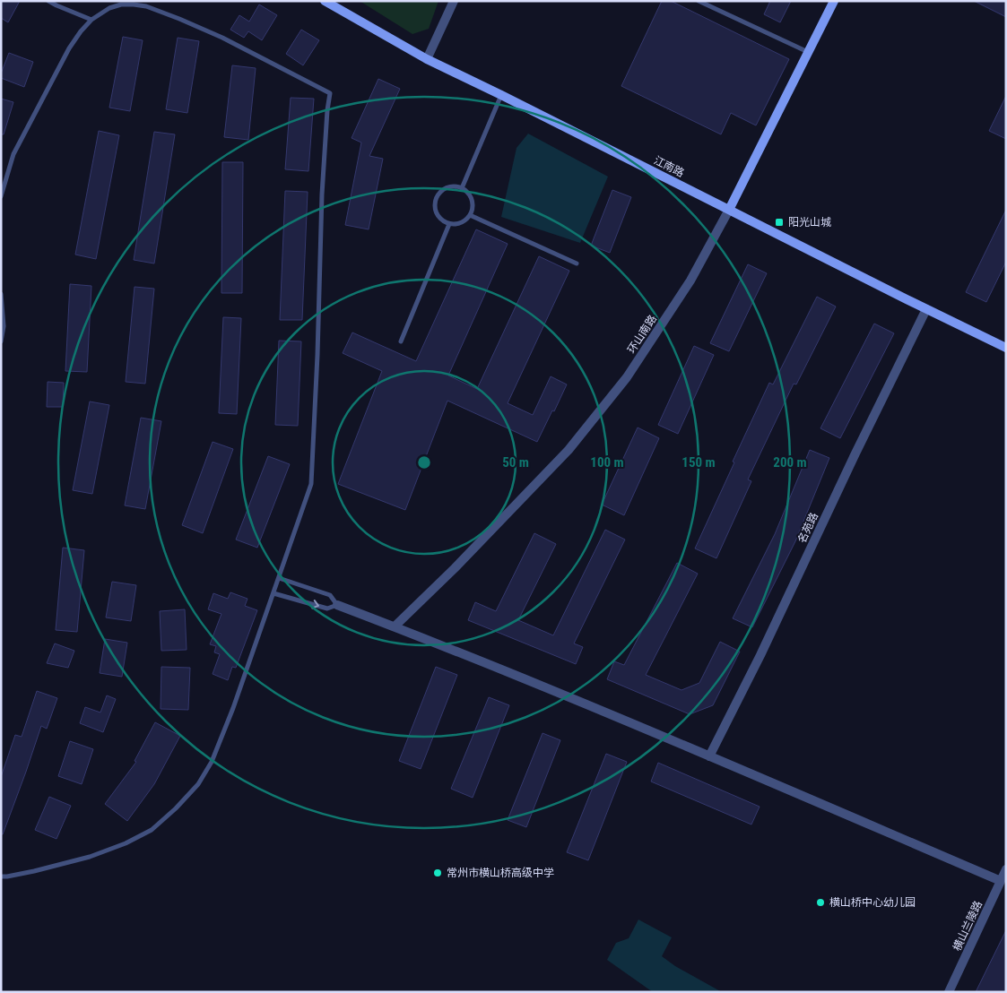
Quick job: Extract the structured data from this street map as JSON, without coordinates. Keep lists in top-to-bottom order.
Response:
{
  "streets": {
    "main road": ["江南路", "环山南路"],
    "street": ["名苑路", "横山兰陵路"]
  },
  "crossings": [
    ["江南路", "环山南路"],
    ["江南路", "名苑路"]
  ],
  "places": {
    "transit": ["阳光山城"],
    "other": ["常州市横山桥高级中学", "横山桥中心幼儿园"]
  },
  "rings": [
    "50 m",
    "100 m",
    "150 m",
    "200 m"
  ]
}
